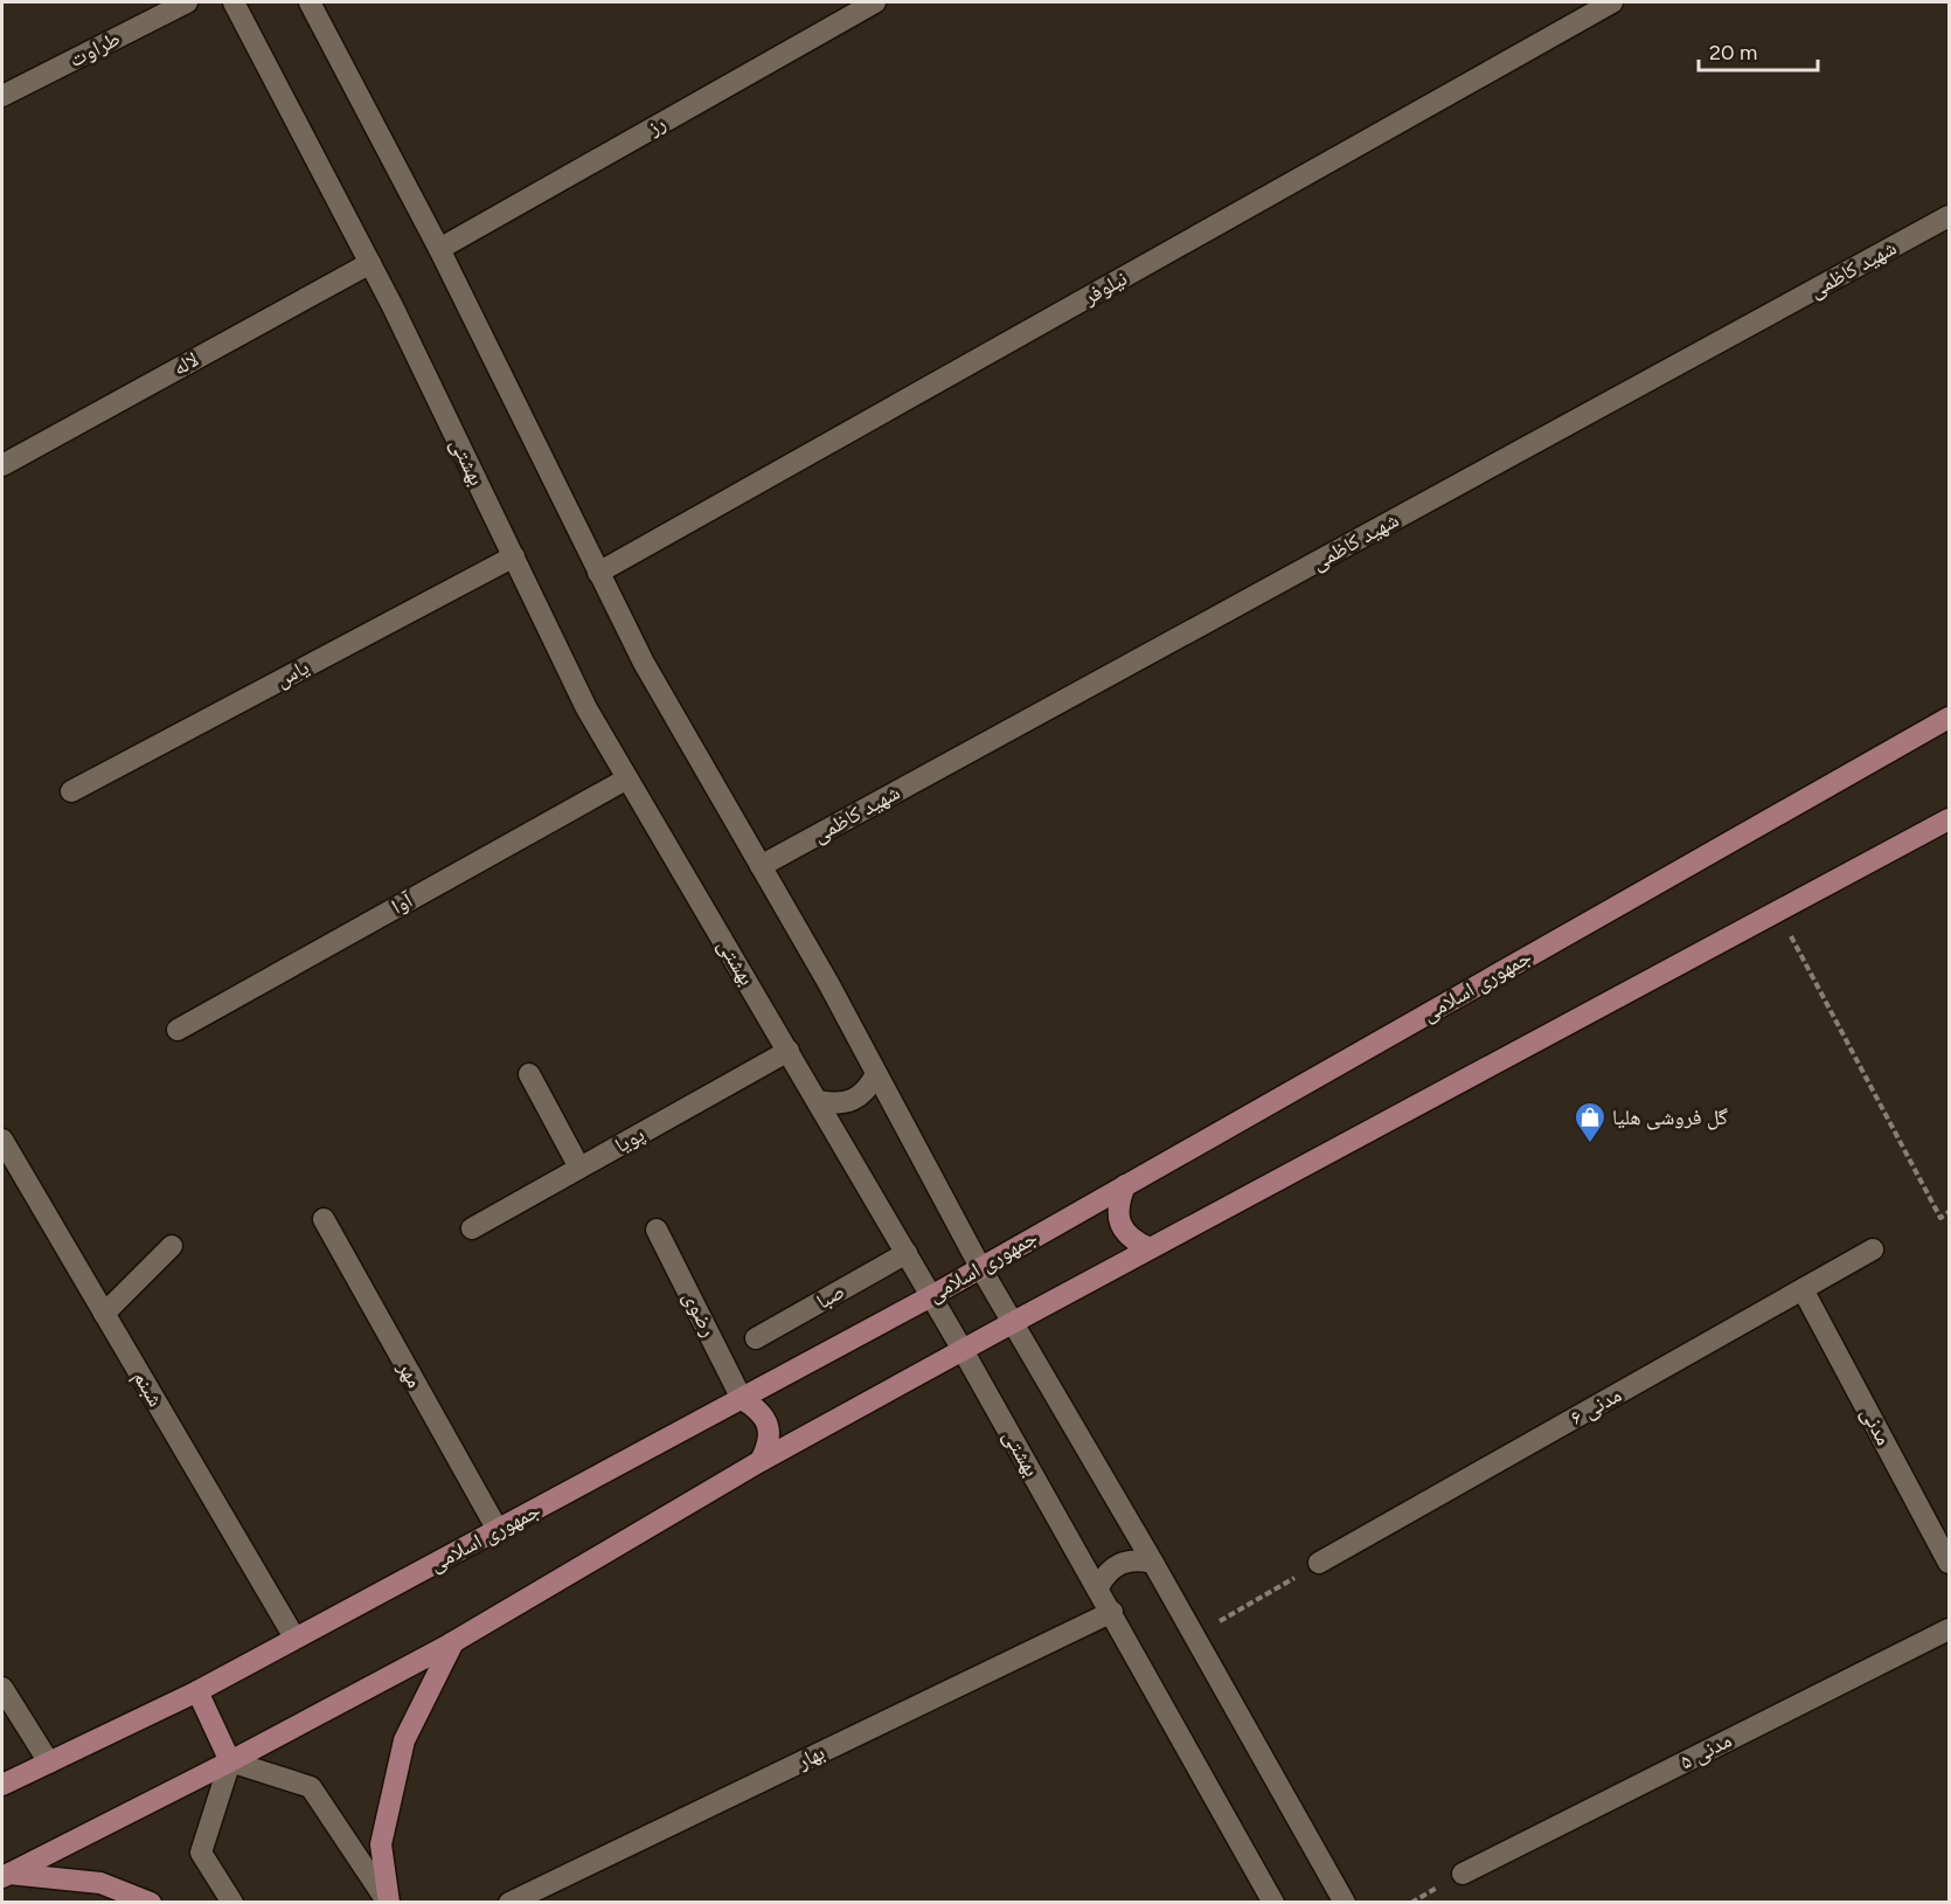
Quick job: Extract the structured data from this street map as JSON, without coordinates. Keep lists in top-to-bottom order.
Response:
{
  "streets": {
    "main road": ["جمهوری اسلامی"],
    "street": [
      "طراوت",
      "رز",
      "شهید کاظمی",
      "نیلوفر",
      "لاله",
      "بهشتی",
      "یاس",
      "آوا",
      "پویا",
      "صبا",
      "رضوی",
      "مهر",
      "شبنم",
      "مدنی ۶",
      "مدنی",
      "مدنی ۵",
      "بهار"
    ]
  },
  "crossings": [
    ["لاله", "بهشتی"],
    ["بهشتی", "یاس"],
    ["بهشتی", "آوا"],
    ["بهشتی", "جمهوری اسلامی"],
    ["بهشتی", "پویا"],
    ["بهشتی", "صبا"],
    ["بهشتی", "بهار"],
    ["جمهوری اسلامی", "رضوی"],
    ["جمهوری اسلامی", "مهر"],
    ["جمهوری اسلامی", "شبنم"],
    ["مدنی ۶", "مدنی"]
  ],
  "places": {
    "shop": ["گل فروشی هلیا"]
  },
  "scale_bar": "20 m"
}
